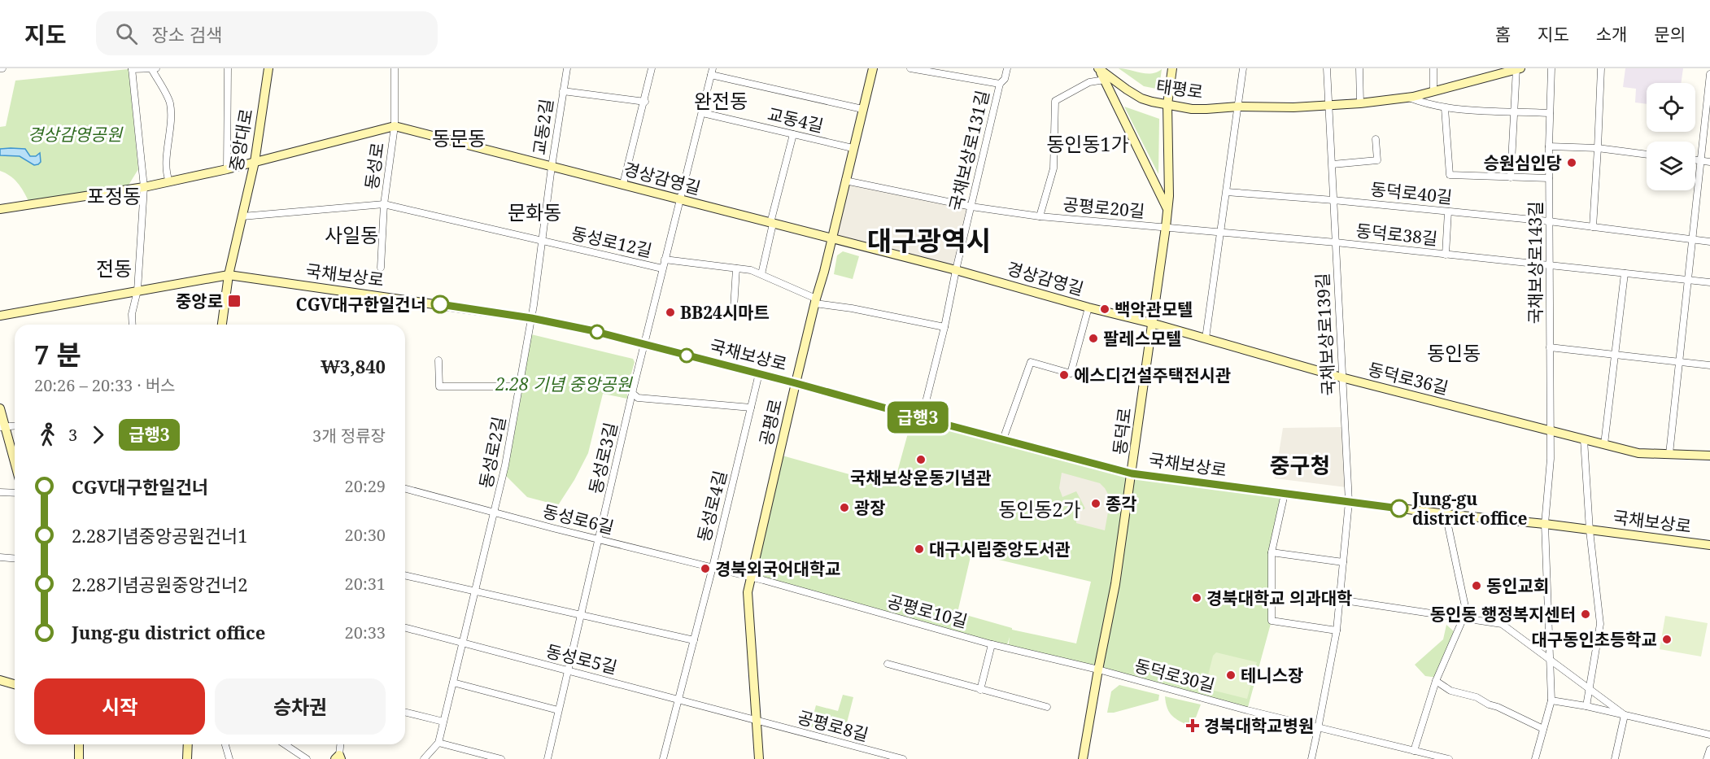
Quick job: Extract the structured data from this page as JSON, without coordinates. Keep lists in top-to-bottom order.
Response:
{
  "streets": {
    "main road": [
      "태평로",
      "중앙대로",
      "경상감영길",
      "국채보상로",
      "동덕로36길",
      "공평로",
      "동덕로"
    ],
    "street": [
      "교동4길",
      "교동2길",
      "국채보상로131길",
      "동성로",
      "동덕로40길",
      "공평로20길",
      "동덕로38길",
      "동성로12길",
      "국채보상로143길",
      "국채보상로139길",
      "동성로2길",
      "동성로3길",
      "동성로4길",
      "동성로6길",
      "공평로10길",
      "동성로5길",
      "동덕로30길",
      "공평로8길"
    ]
  },
  "crossings": [
    ["태평로", "국채보상로139길"],
    ["태평로", "동덕로"],
    ["교동4길", "경상감영길"],
    ["교동4길", "동성로12길"],
    ["교동4길", "공평로"],
    ["교동4길", "동성로3길"],
    ["교동2길", "경상감영길"],
    ["교동2길", "동성로12길"],
    ["교동2길", "동성로2길"],
    ["중앙대로", "경상감영길"],
    ["중앙대로", "국채보상로"],
    ["국채보상로131길", "경상감영길"],
    ["국채보상로131길", "공평로20길"],
    ["국채보상로131길", "동성로12길"],
    ["국채보상로131길", "국채보상로"],
    ["동성로", "경상감영길"],
    ["동성로", "동성로12길"],
    ["경상감영길", "국채보상로"],
    ["경상감영길", "동덕로36길"],
    ["경상감영길", "공평로"],
    ["경상감영길", "동덕로"],
    ["동덕로40길", "국채보상로143길"],
    ["동덕로40길", "국채보상로139길"],
    ["공평로20길", "동덕로38길"],
    ["공평로20길", "공평로"],
    ["공평로20길", "동덕로"],
    ["동덕로38길", "국채보상로143길"],
    ["동덕로38길", "국채보상로139길"],
    ["동덕로38길", "동덕로"],
    ["동성로12길", "공평로"],
    ["동성로12길", "동성로2길"],
    ["동성로12길", "동성로3길"],
    ["국채보상로143길", "국채보상로"],
    ["국채보상로143길", "동덕로36길"],
    ["국채보상로", "국채보상로139길"],
    ["국채보상로", "동덕로36길"],
    ["국채보상로", "공평로"],
    ["국채보상로", "동덕로"],
    ["국채보상로", "동성로2길"],
    ["국채보상로", "동성로3길"],
    ["국채보상로", "동성로4길"],
    ["국채보상로139길", "동덕로36길"],
    ["국채보상로139길", "동덕로30길"],
    ["동덕로36길", "동덕로"],
    ["공평로", "동성로6길"],
    ["공평로", "공평로10길"],
    ["공평로", "동성로5길"],
    ["공평로", "공평로8길"],
    ["동덕로", "공평로10길"],
    ["동덕로", "동덕로30길"],
    ["동성로2길", "동성로6길"],
    ["동성로2길", "동성로5길"],
    ["동성로3길", "동성로6길"],
    ["동성로3길", "동성로5길"],
    ["동성로4길", "동성로6길"],
    ["동성로4길", "동성로5길"],
    ["동성로6길", "공평로10길"],
    ["공평로10길", "동덕로30길"],
    ["동성로5길", "공평로8길"]
  ],
  "districts": [
    "완전동",
    "동문동",
    "동인동1가",
    "포정동",
    "문화동",
    "사일동",
    "대구광역시",
    "전동",
    "동인동",
    "중구청",
    "동인동2가"
  ],
  "parks": ["경상감영공원", "2.28 기념 중앙공원"],
  "places": {
    "other": [
      "승원심인당",
      "CGV대구한일건너",
      "백악관모텔",
      "BB24시마트",
      "팔레스모텔",
      "에스디건설주택전시관",
      "국채보상운동기념관",
      "종각",
      "광장",
      "Jung-gu district office",
      "대구시립중앙도서관",
      "경북외국어대학교",
      "동인교회",
      "경북대학교 의과대학",
      "동인동 행정복지센터",
      "대구동인초등학교",
      "테니스장"
    ],
    "transit": ["중앙로"],
    "health": ["경북대학교병원"]
  },
  "lines": ["bus line 급행3"],
  "page": {
    "header": "지도",
    "search": "장소 검색",
    "nav": [
      "홈",
      "지도",
      "소개",
      "문의"
    ],
    "on_map": "급행3",
    "heading": ["7 분", "20:26 – 20:33 · 버스", "₩3,840"],
    "legs": ["3", "급행3", "3개 정류장"],
    "list": [
      {
        "name": "CGV대구한일건너",
        "value": "20:29"
      },
      {
        "name": "2.28기념중앙공원건너1",
        "value": "20:30"
      },
      {
        "name": "2.28기념공원중앙건너2",
        "value": "20:31"
      },
      {
        "name": "Jung-gu district office",
        "value": "20:33"
      }
    ],
    "buttons": ["시작", "승차권"]
  }
}
